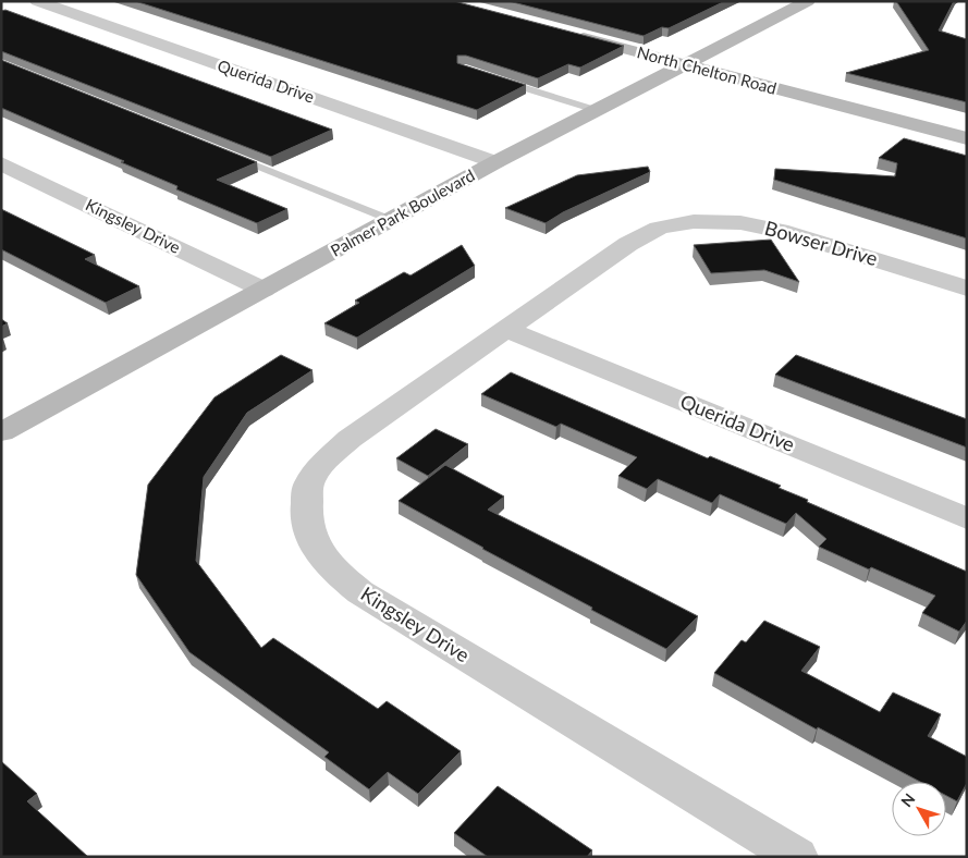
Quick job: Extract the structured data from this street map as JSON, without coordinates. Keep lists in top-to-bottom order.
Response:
{
  "streets": {
    "main road": ["North Chelton Road", "Palmer Park Boulevard"],
    "street": ["Querida Drive", "Kingsley Drive", "Bowser Drive"]
  },
  "crossings": [
    ["North Chelton Road", "Palmer Park Boulevard"],
    ["Querida Drive", "Palmer Park Boulevard"],
    ["Querida Drive", "Kingsley Drive"],
    ["Querida Drive", "Bowser Drive"],
    ["Palmer Park Boulevard", "Kingsley Drive"],
    ["Kingsley Drive", "Bowser Drive"]
  ],
  "north": "top left"
}
